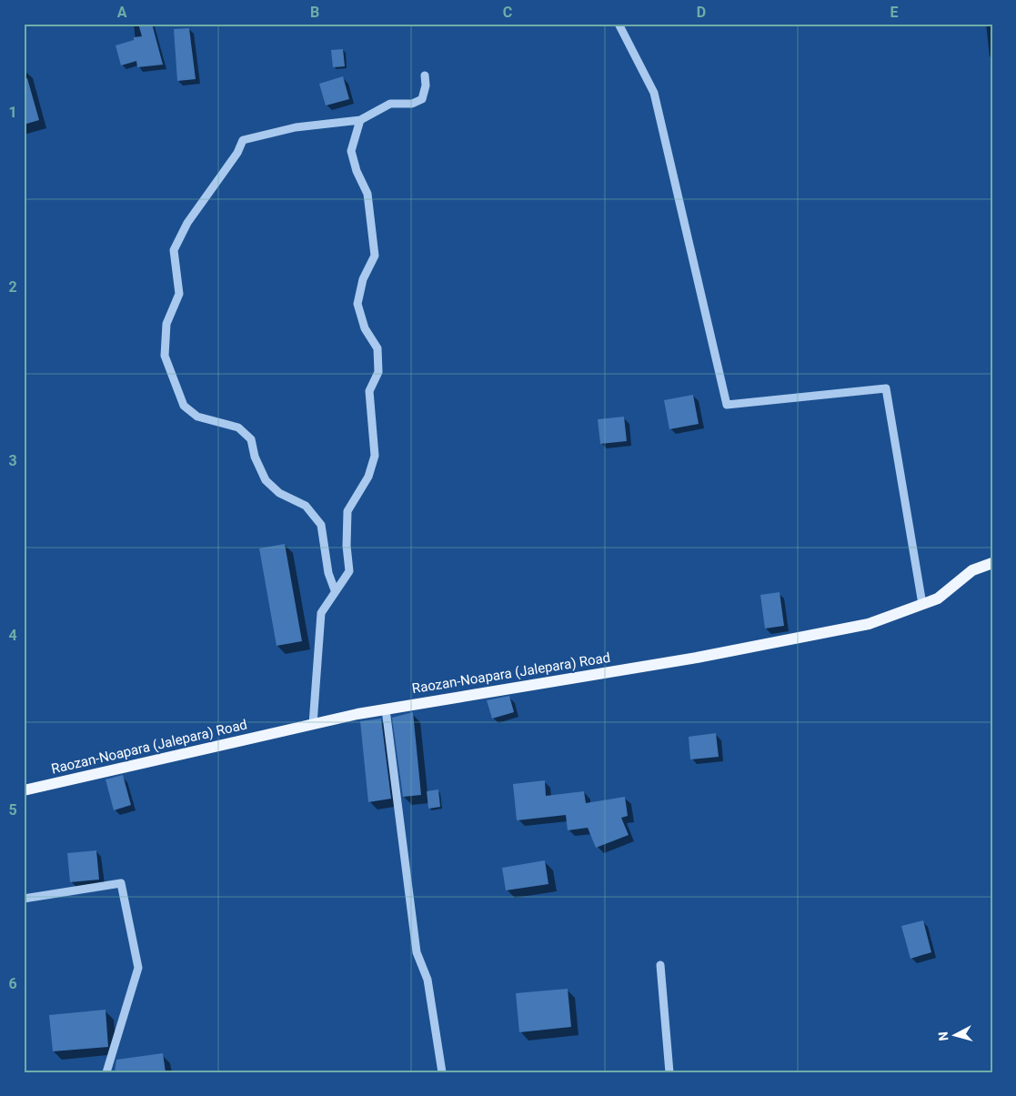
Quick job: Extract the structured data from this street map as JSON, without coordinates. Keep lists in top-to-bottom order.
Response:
{
  "streets": {
    "main road": ["Raozan-Noapara (Jalepara) Road"]
  },
  "north": "left",
  "grid": {
    "columns": [
      "A",
      "B",
      "C",
      "D",
      "E"
    ],
    "rows": [
      "1",
      "2",
      "3",
      "4",
      "5",
      "6"
    ]
  }
}
